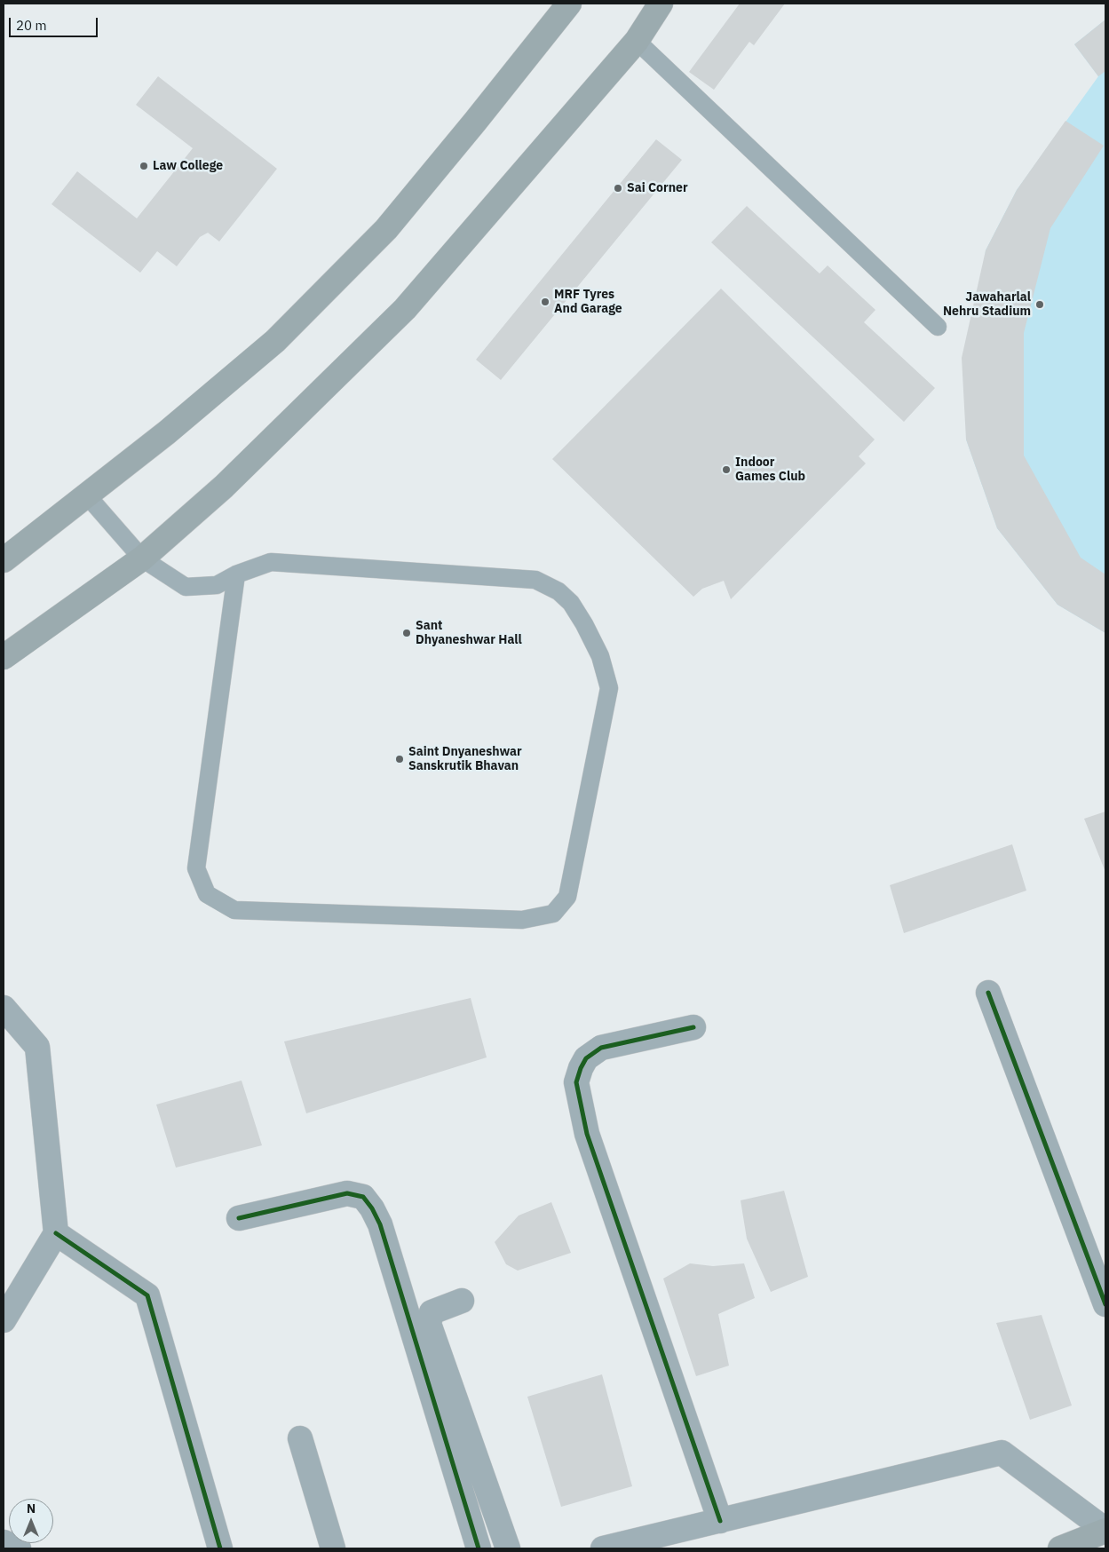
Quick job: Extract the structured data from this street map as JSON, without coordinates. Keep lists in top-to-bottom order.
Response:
{
  "places": [
    "Law College",
    "Sai Corner",
    "MRF Tyres And Garage",
    "Jawaharlal Nehru Stadium",
    "Indoor Games Club",
    "Sant Dhyaneshwar Hall",
    "Saint Dnyaneshwar Sanskrutik Bhavan"
  ],
  "scale_bar": "20 m",
  "north": "top"
}
